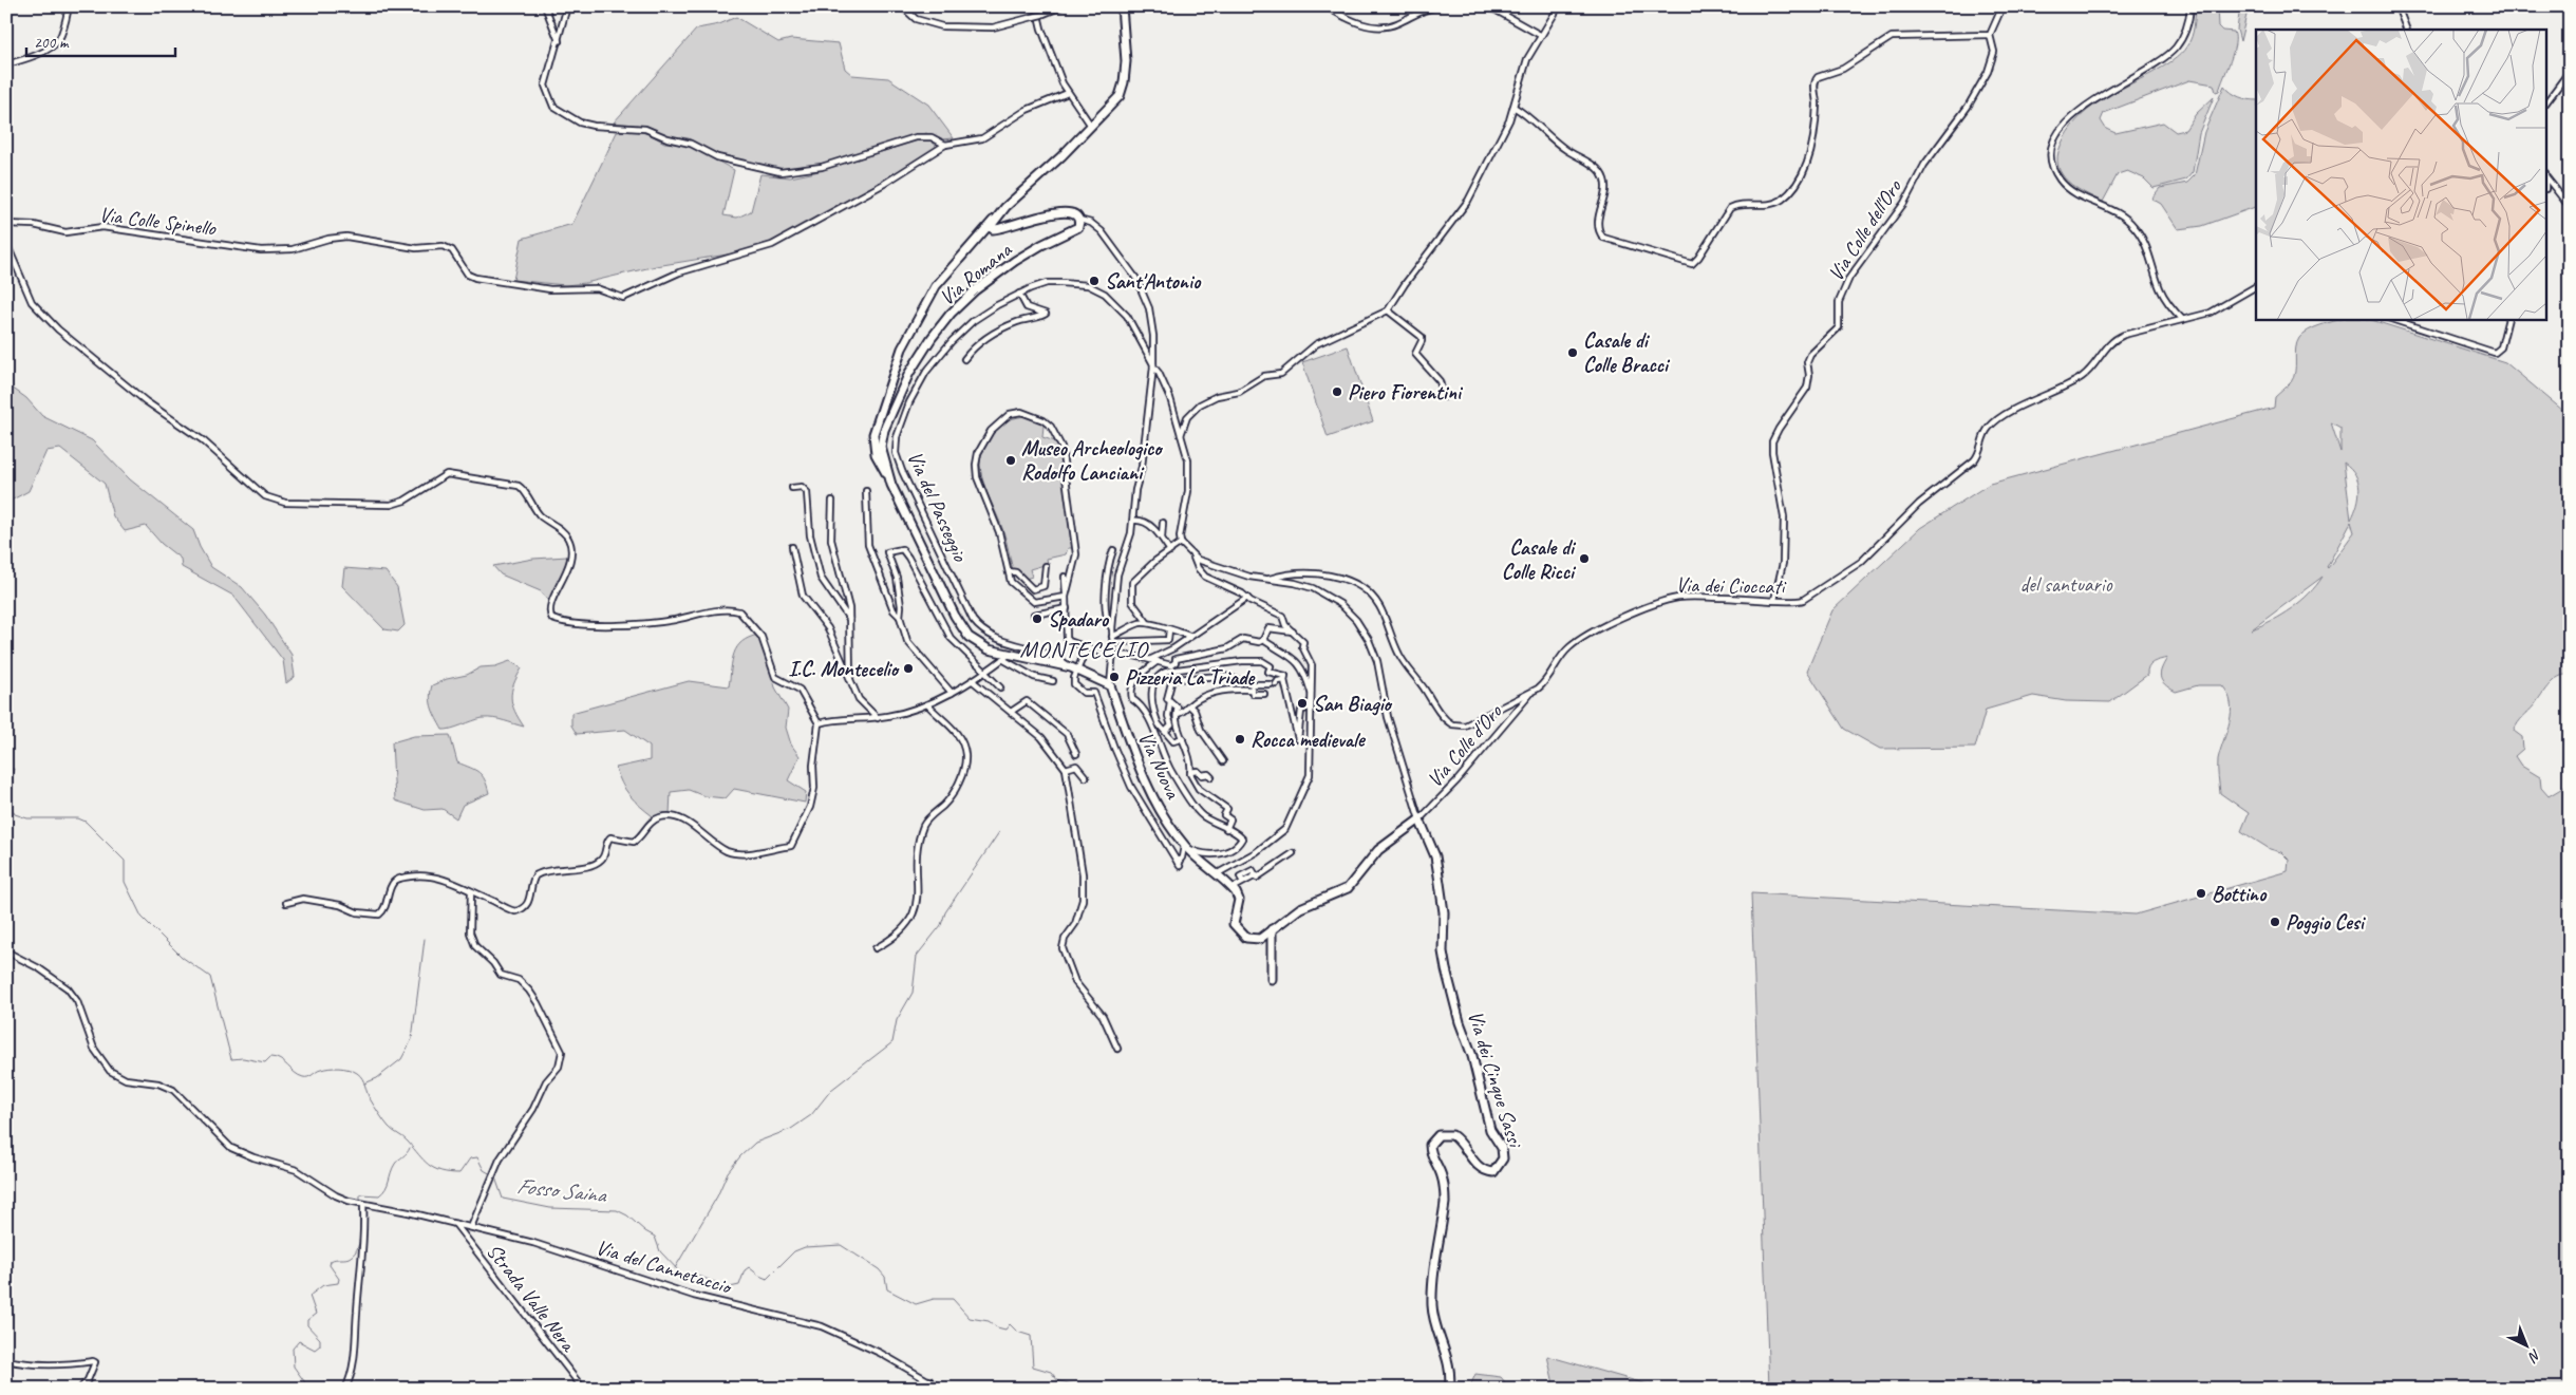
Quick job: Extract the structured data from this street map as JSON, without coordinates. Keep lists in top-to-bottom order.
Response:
{
  "streets": {
    "street": [
      "Via Colle Spinello",
      "Via Colle dell'Oro",
      "Via Romana",
      "Via del Passeggio",
      "Via dei Cioccati",
      "Via Colle d'Oro",
      "Via Nuova",
      "Via dei Cinque Sassi",
      "Via del Cannetaccio",
      "Strada Valle Nera"
    ]
  },
  "crossings": [
    ["Via Colle dell'Oro", "Via dei Cioccati"],
    ["Via Romana", "Via del Passeggio"],
    ["Via dei Cioccati", "Via Colle d'Oro"],
    ["Via Colle d'Oro", "Via dei Cinque Sassi"],
    ["Via del Cannetaccio", "Strada Valle Nera"]
  ],
  "districts": ["MONTECELIO"],
  "water": ["Fosso Saina"],
  "parks": ["del santuario"],
  "places": [
    "Sant'Antonio",
    "Casale di Colle Bracci",
    "Piero Fiorentini",
    "Museo Archeologico Rodolfo Lanciani",
    "Casale di Colle Ricci",
    "Spadaro",
    "I.C. Montecelio",
    "Pizzeria La Triade",
    "San Biagio",
    "Rocca medievale",
    "Bottino",
    "Poggio Cesi"
  ],
  "scale_bar": "200 m",
  "north": "bottom right"
}
